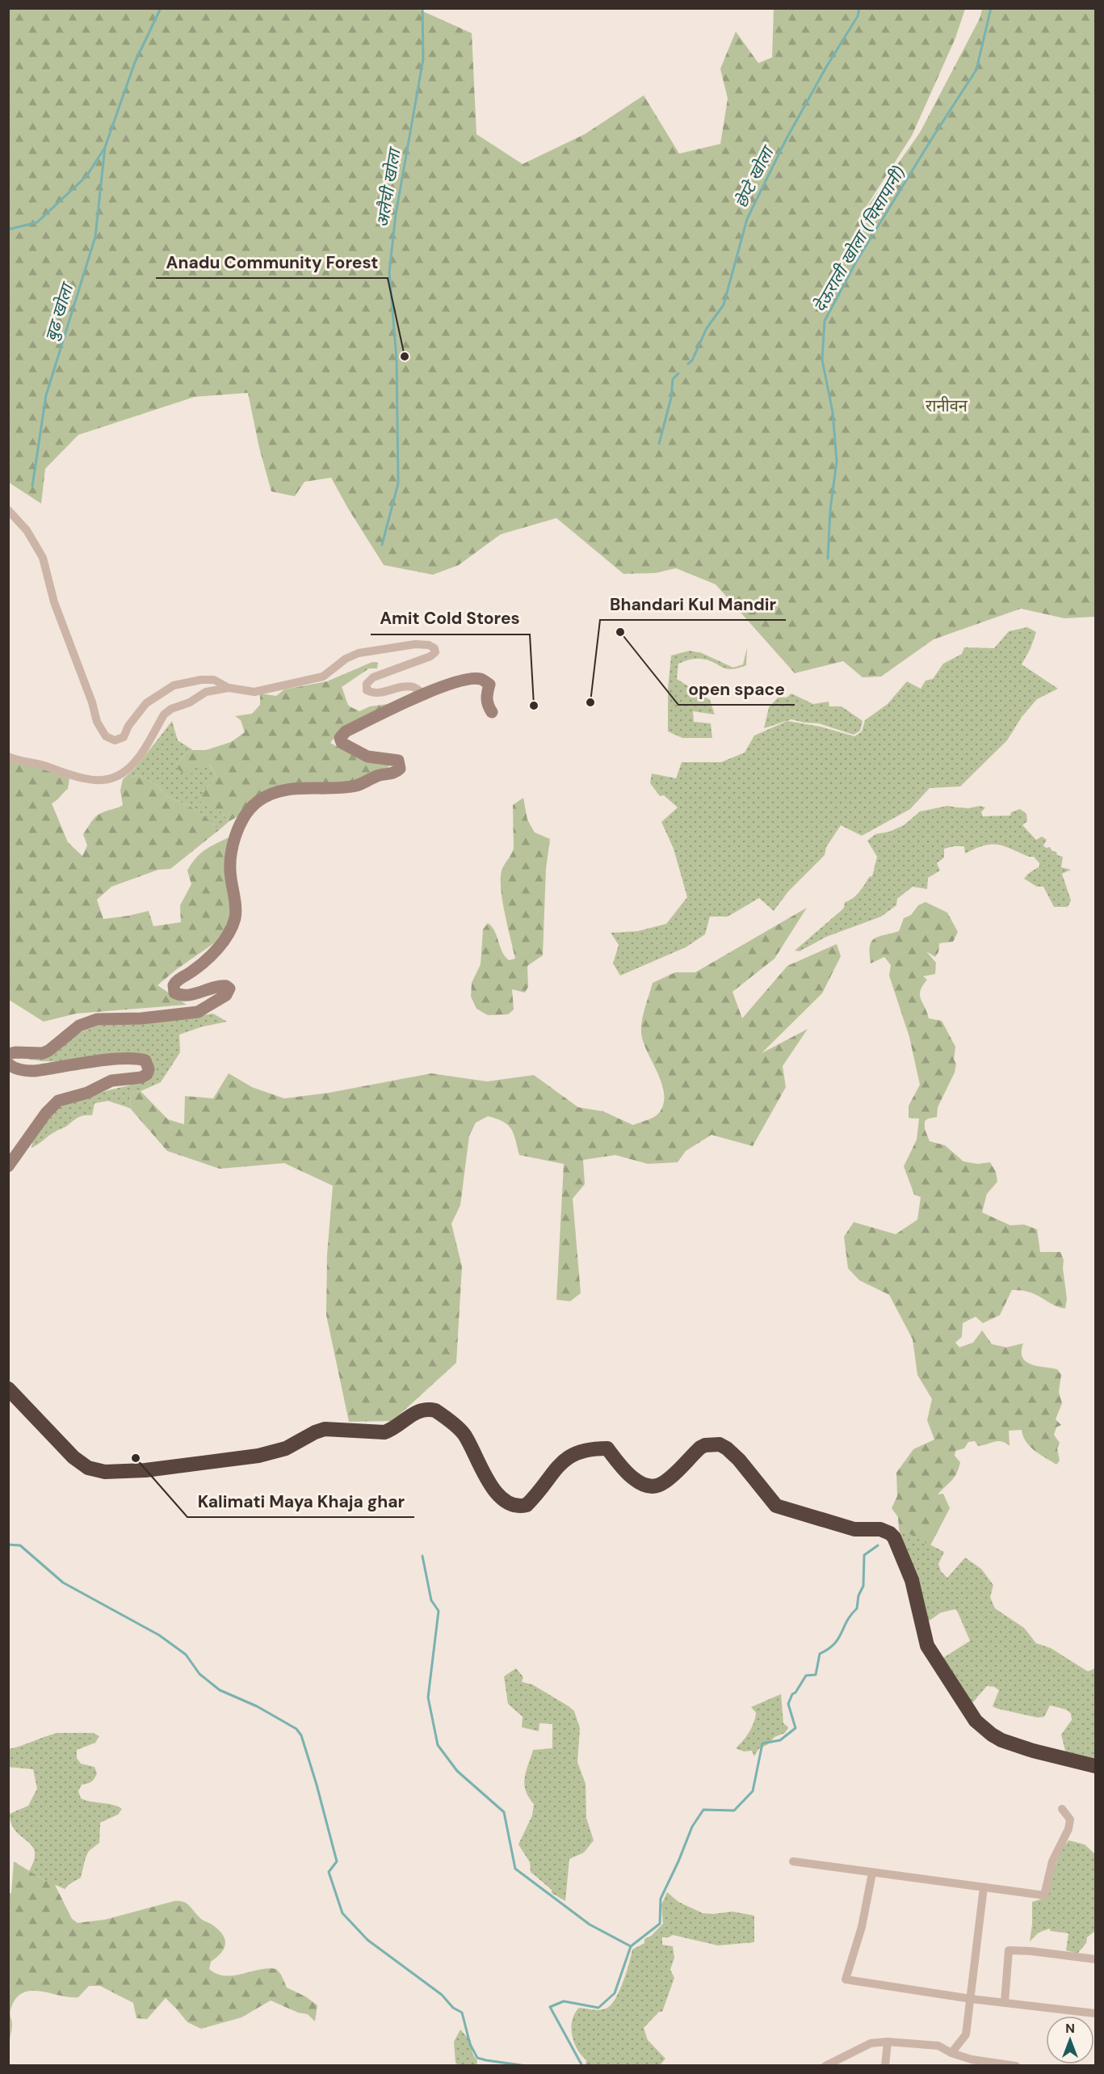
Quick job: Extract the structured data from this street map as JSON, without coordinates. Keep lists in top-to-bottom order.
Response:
{
  "water": [
    "छेप्टे खोला",
    "अलैची खोला",
    "देऊराली खोला (चिसापानी)",
    "बुढ खोला"
  ],
  "parks": ["रानीवन"],
  "places": [
    "Anadu Community Forest",
    "open space",
    "Bhandari Kul Mandir",
    "Amit Cold Stores",
    "Kalimati Maya Khaja ghar"
  ],
  "north": "top"
}
